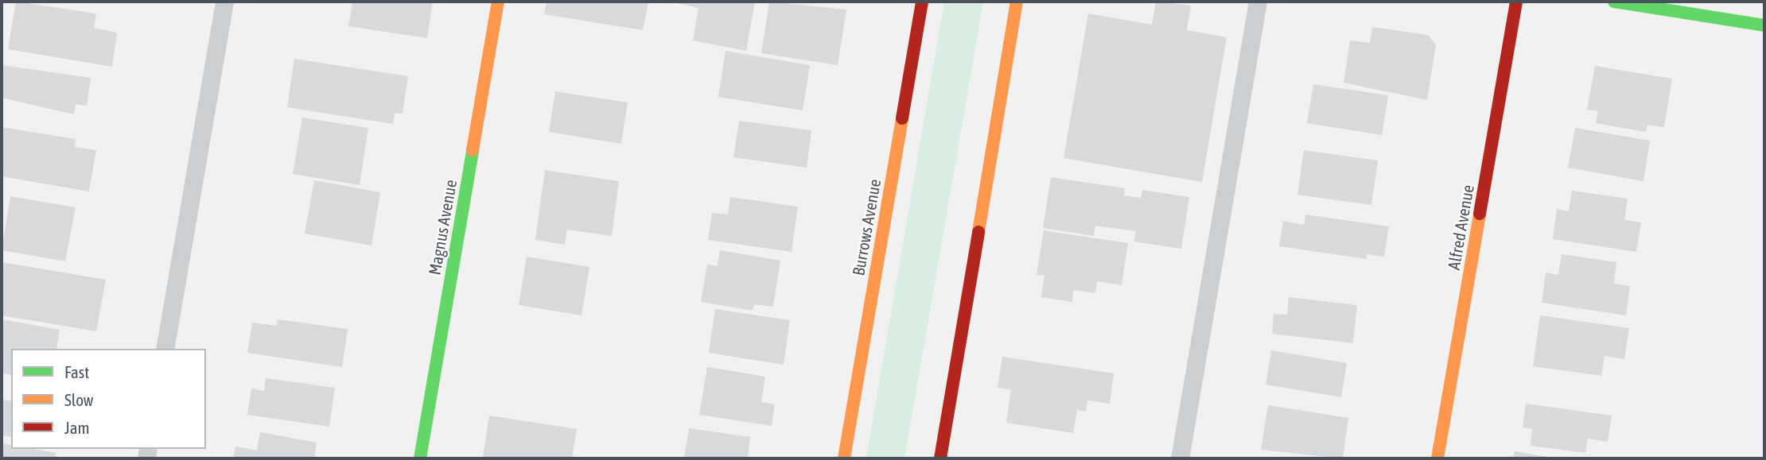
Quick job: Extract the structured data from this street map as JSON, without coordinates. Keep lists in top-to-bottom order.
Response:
{
  "streets": {
    "street": ["Magnus Avenue", "Burrows Avenue", "Alfred Avenue"]
  },
  "legend": ["Fast", "Slow", "Jam"]
}
